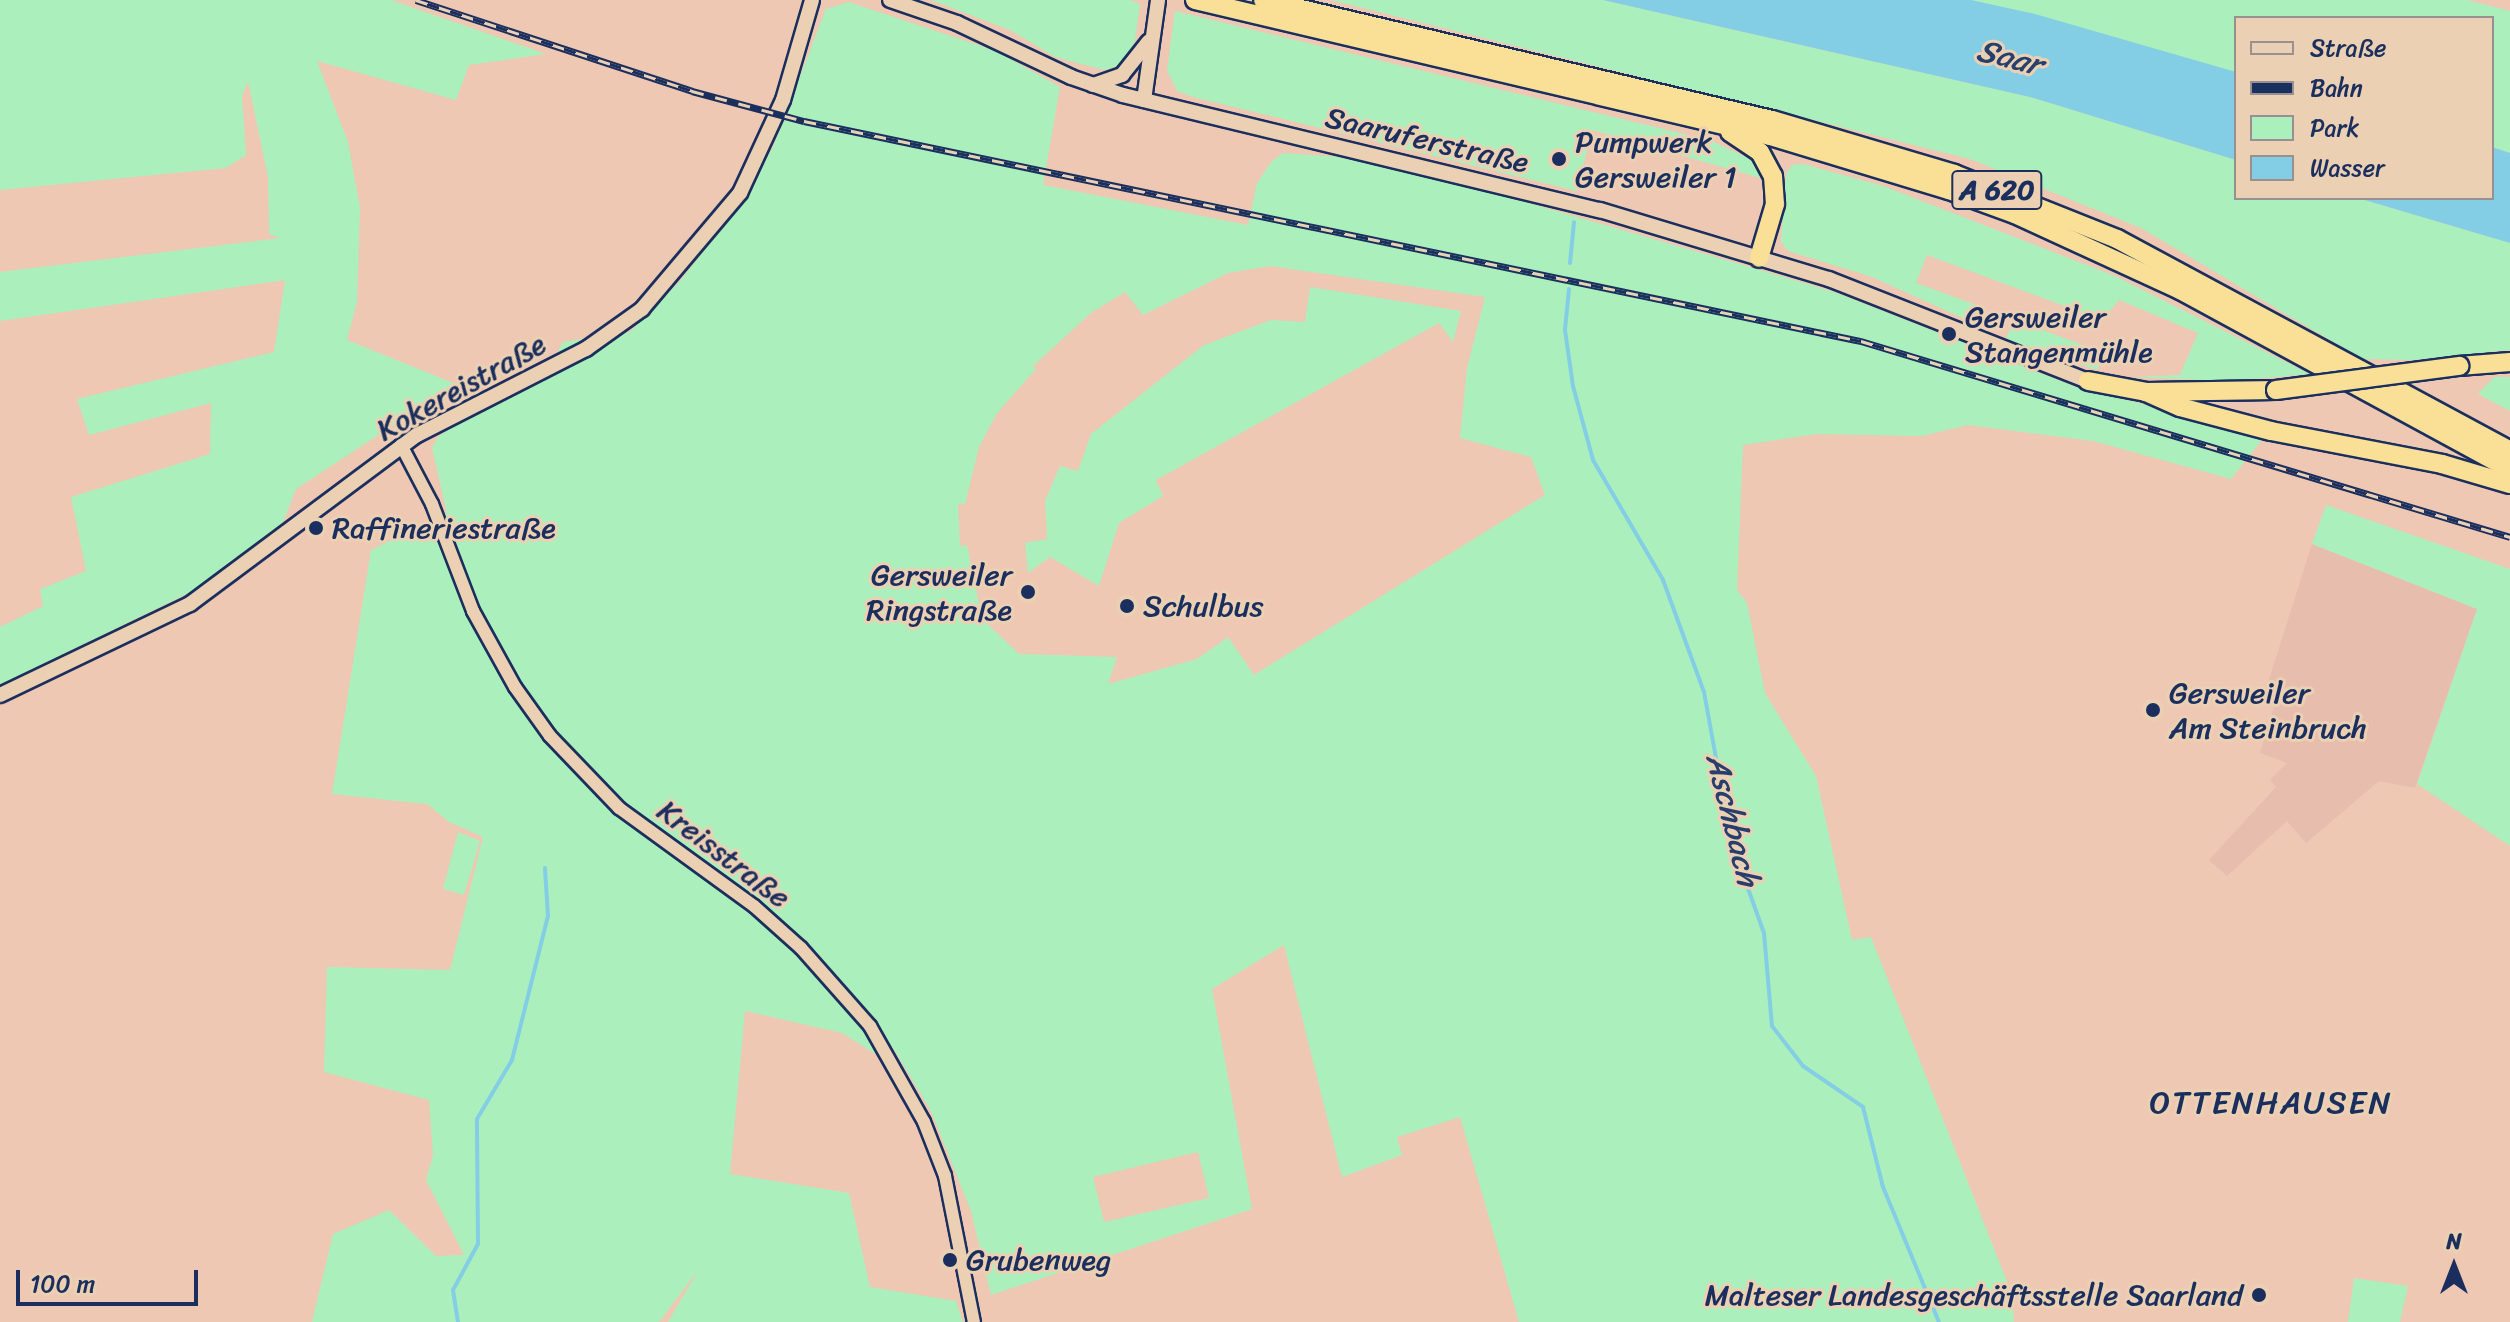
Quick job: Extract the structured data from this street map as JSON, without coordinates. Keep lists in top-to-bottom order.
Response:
{
  "streets": {
    "highway": ["A 620"],
    "main road": ["Saaruferstraße", "Kokereistraße"],
    "street": ["Kreisstraße"]
  },
  "crossings": [
    ["Kokereistraße", "Kreisstraße"]
  ],
  "districts": ["OTTENHAUSEN"],
  "water": ["Saar", "Aschbach"],
  "places": [
    "Pumpwerk Gersweiler 1",
    "Gersweiler Stangenmühle",
    "Raffineriestraße",
    "Gersweiler Ringstraße",
    "Schulbus",
    "Gersweiler Am Steinbruch",
    "Grubenweg",
    "Malteser Landesgeschäftsstelle Saarland"
  ],
  "legend": [
    "Straße",
    "Bahn",
    "Park",
    "Wasser"
  ],
  "scale_bar": "100 m",
  "north": "top"
}
